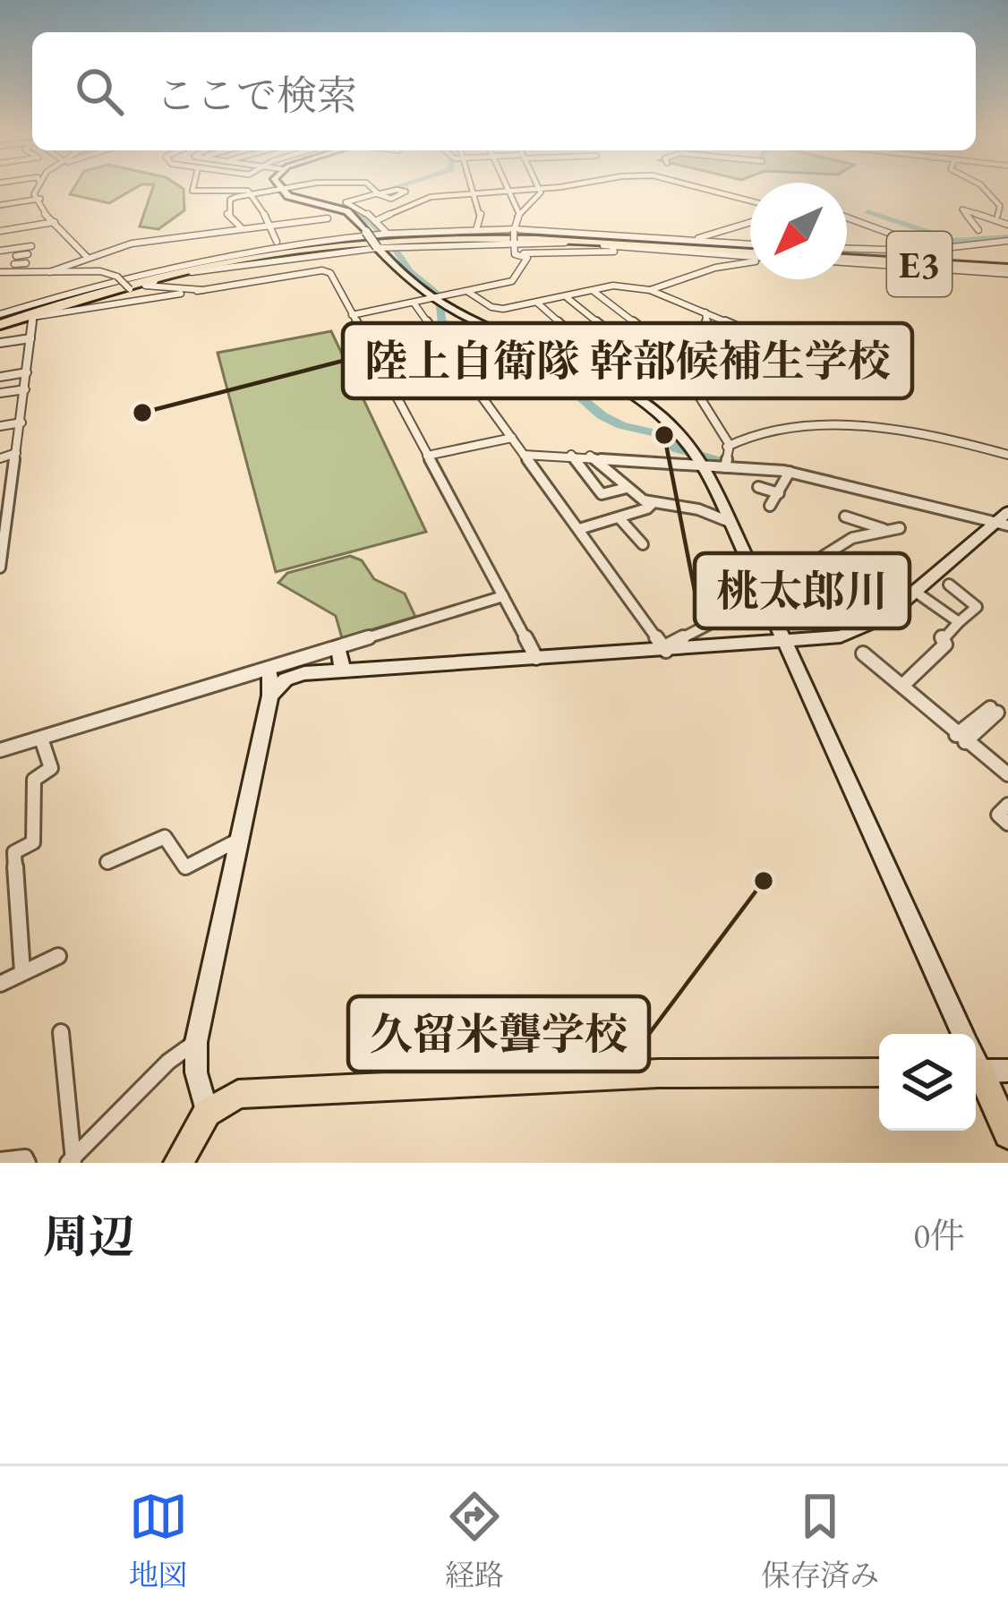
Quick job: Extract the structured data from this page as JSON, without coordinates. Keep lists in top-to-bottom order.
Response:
{
  "streets": {
    "highway": ["E3"]
  },
  "places": ["陸上自衛隊 幹部候補生学校", "桃太郎川", "久留米聾学校"],
  "north": "bottom left",
  "page": {
    "search": "ここで検索",
    "heading": ["周辺", "0件"],
    "nav": ["地図", "経路", "保存済み"]
  }
}
